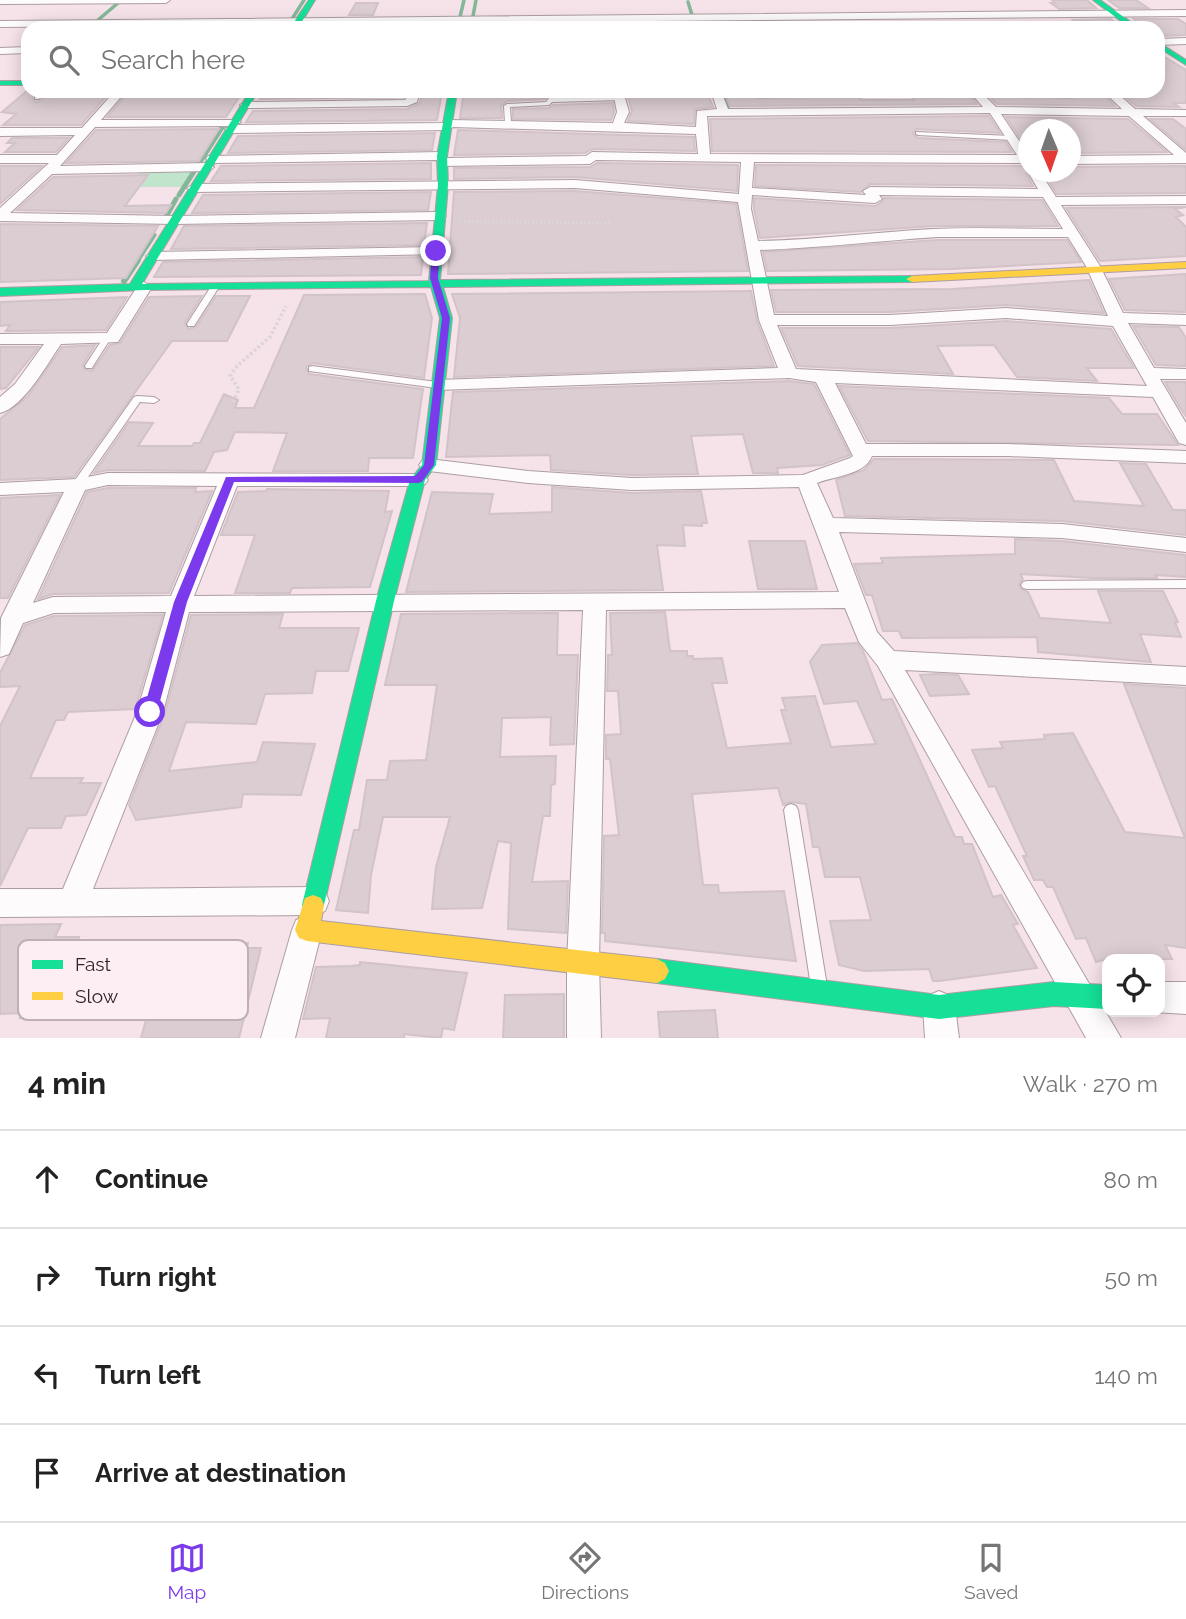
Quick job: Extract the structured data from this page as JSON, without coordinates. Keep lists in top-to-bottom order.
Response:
{
  "legend": ["Fast", "Slow"],
  "north": "bottom",
  "page": {
    "search": "Search here",
    "heading": ["4 min", "Walk · 270 m"],
    "list": [
      ["Continue", "80 m"],
      ["Turn right", "50 m"],
      ["Turn left", "140 m"],
      "Arrive at destination"
    ],
    "nav": ["Map", "Directions", "Saved"]
  }
}
